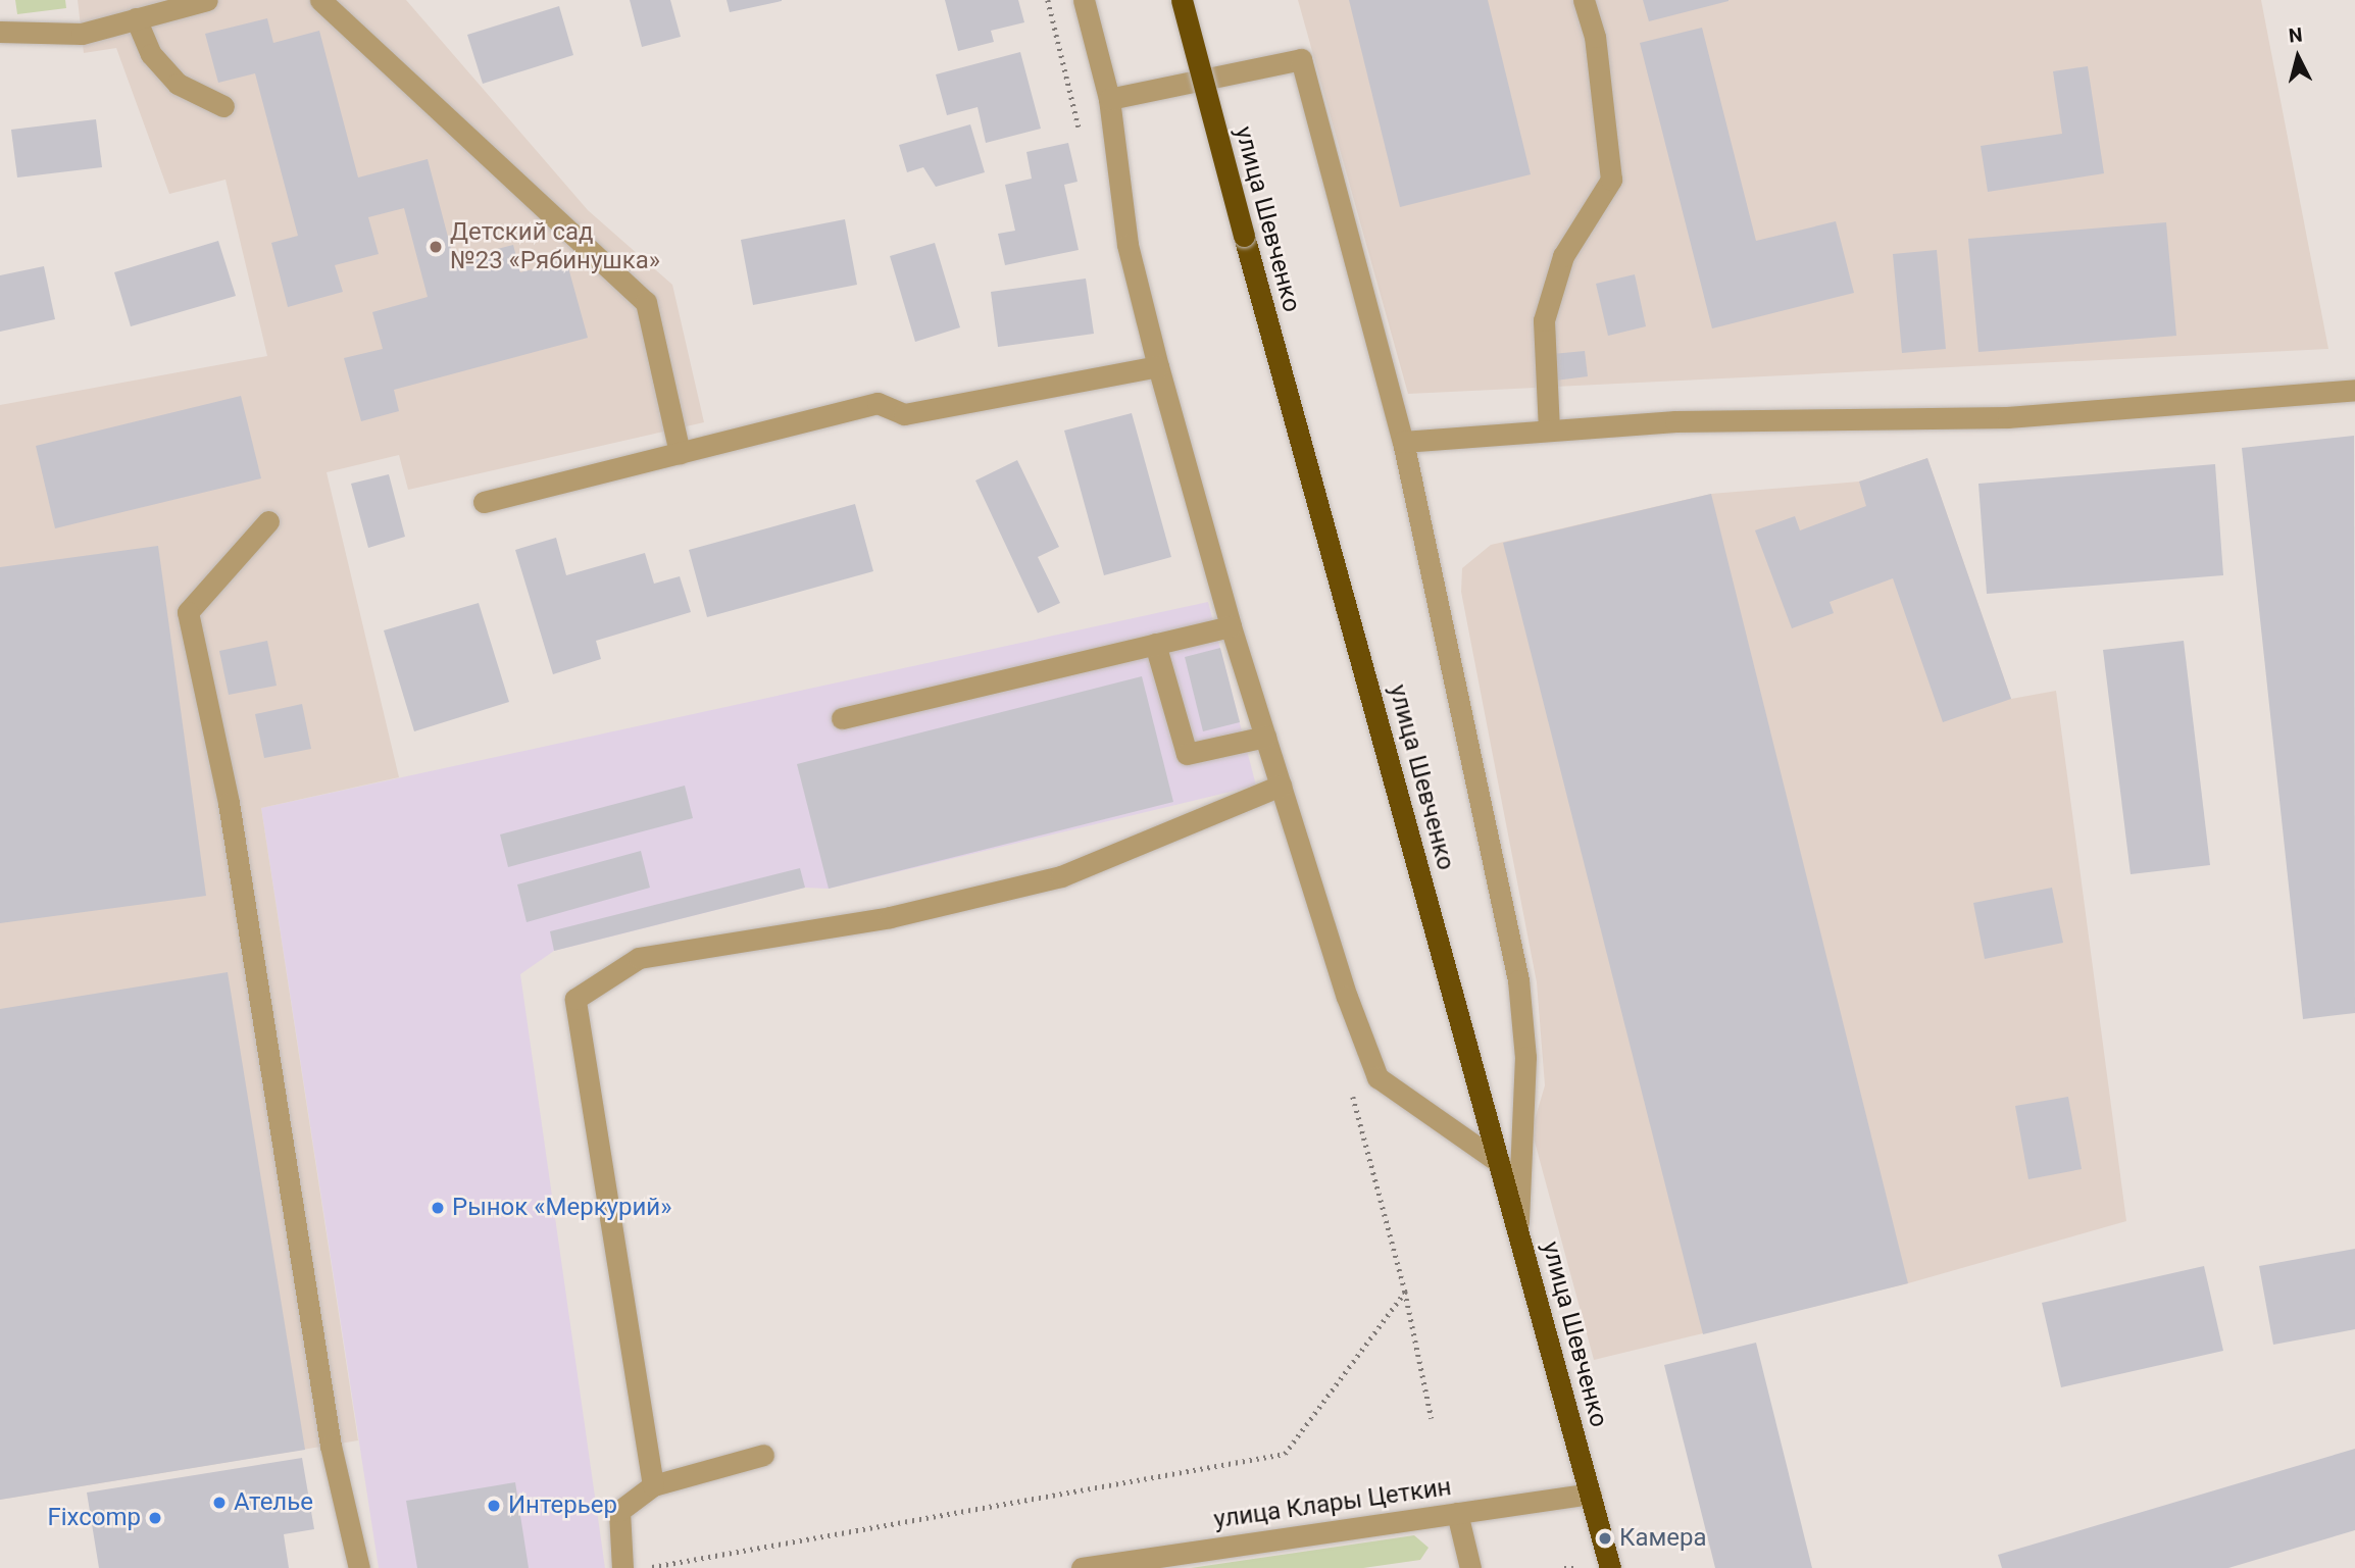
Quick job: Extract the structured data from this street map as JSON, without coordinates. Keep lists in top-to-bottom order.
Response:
{
  "streets": {
    "highway": ["улица Шевченко"],
    "street": ["улица Клары Цеткин"]
  },
  "crossings": [
    ["улица Шевченко", "улица Клары Цеткин"]
  ],
  "places": [
    "Детский сад №23 «Рябинушка»",
    "Рынок «Меркурий»",
    "Ателье",
    "Интерьер",
    "Fixcomp",
    "Камера"
  ],
  "north": "top"
}
